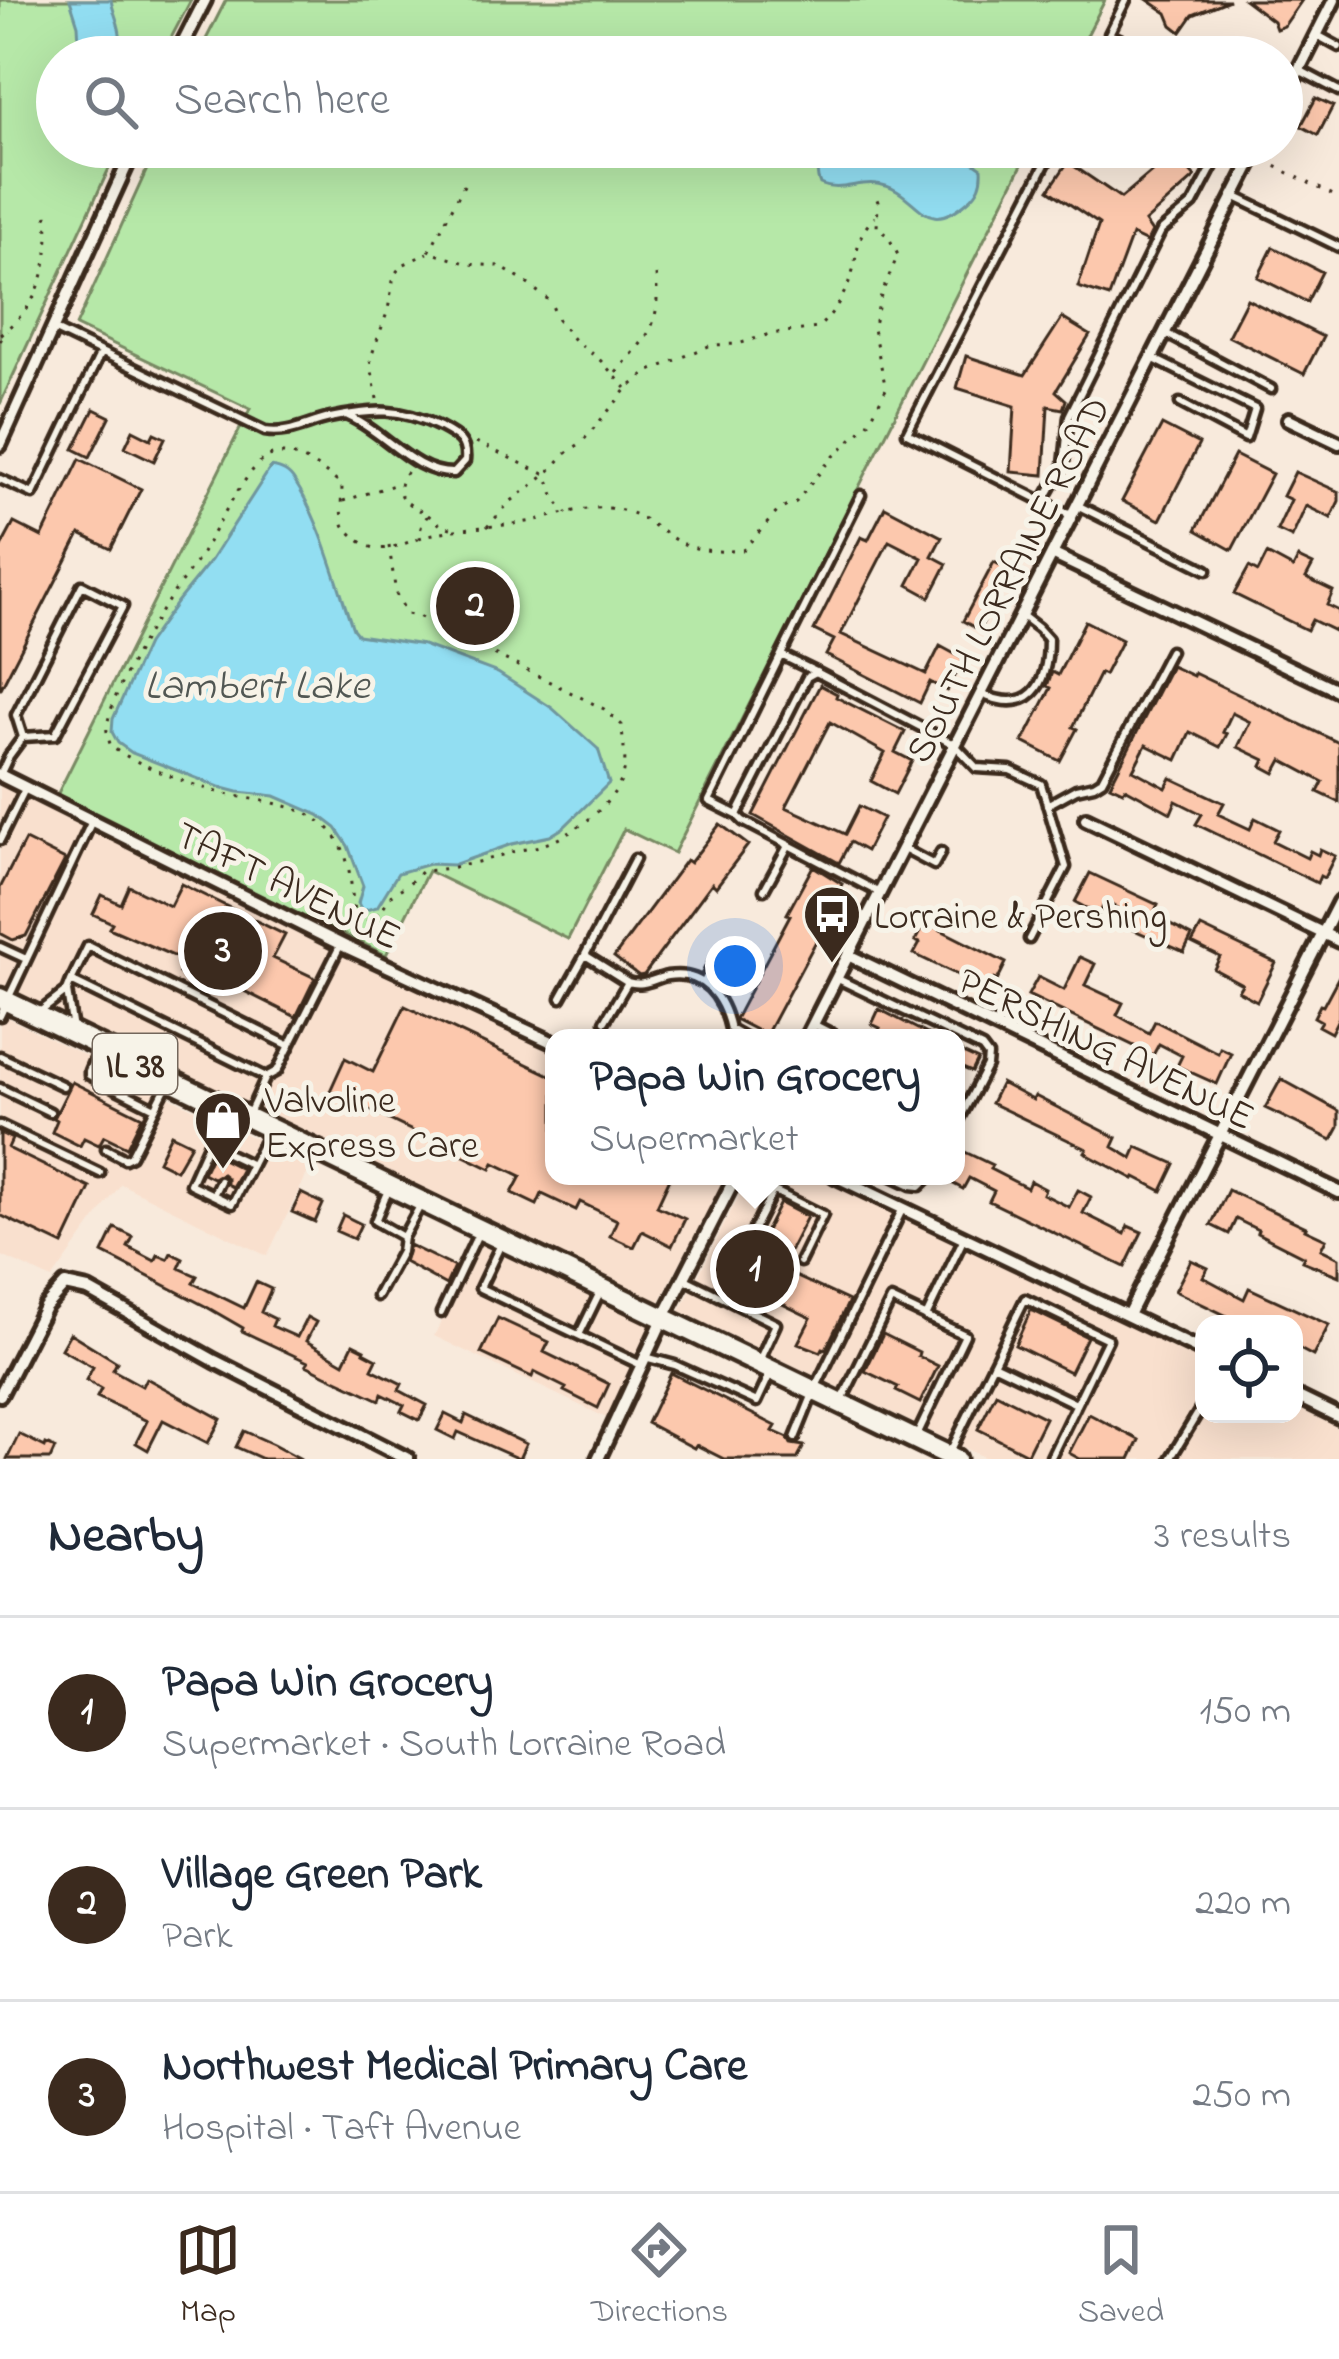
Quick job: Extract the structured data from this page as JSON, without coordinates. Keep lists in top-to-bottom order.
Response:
{
  "streets": {
    "main road": ["IL 38"],
    "street": ["SOUTH LORRAINE ROAD", "TAFT AVENUE", "PERSHING AVENUE"]
  },
  "crossings": [
    ["SOUTH LORRAINE ROAD", "PERSHING AVENUE"]
  ],
  "water": ["Lambert Lake"],
  "places": {
    "bus stop": ["Lorraine & Pershing"],
    "shop": ["Valvoline Express Care"]
  },
  "page": {
    "search": "Search here",
    "pins": ["2", "3", "1"],
    "popup": ["Papa Win Grocery", "Supermarket"],
    "heading": ["Nearby", "3 results"],
    "list": [
      {
        "mark": "1",
        "name": "Papa Win Grocery",
        "note": "Supermarket · South Lorraine Road",
        "value": "150 m"
      },
      {
        "mark": "2",
        "name": "Village Green Park",
        "note": "Park",
        "value": "220 m"
      },
      {
        "mark": "3",
        "name": "Northwest Medical Primary Care",
        "note": "Hospital · Taft Avenue",
        "value": "250 m"
      }
    ],
    "nav": ["Map", "Directions", "Saved"]
  }
}
